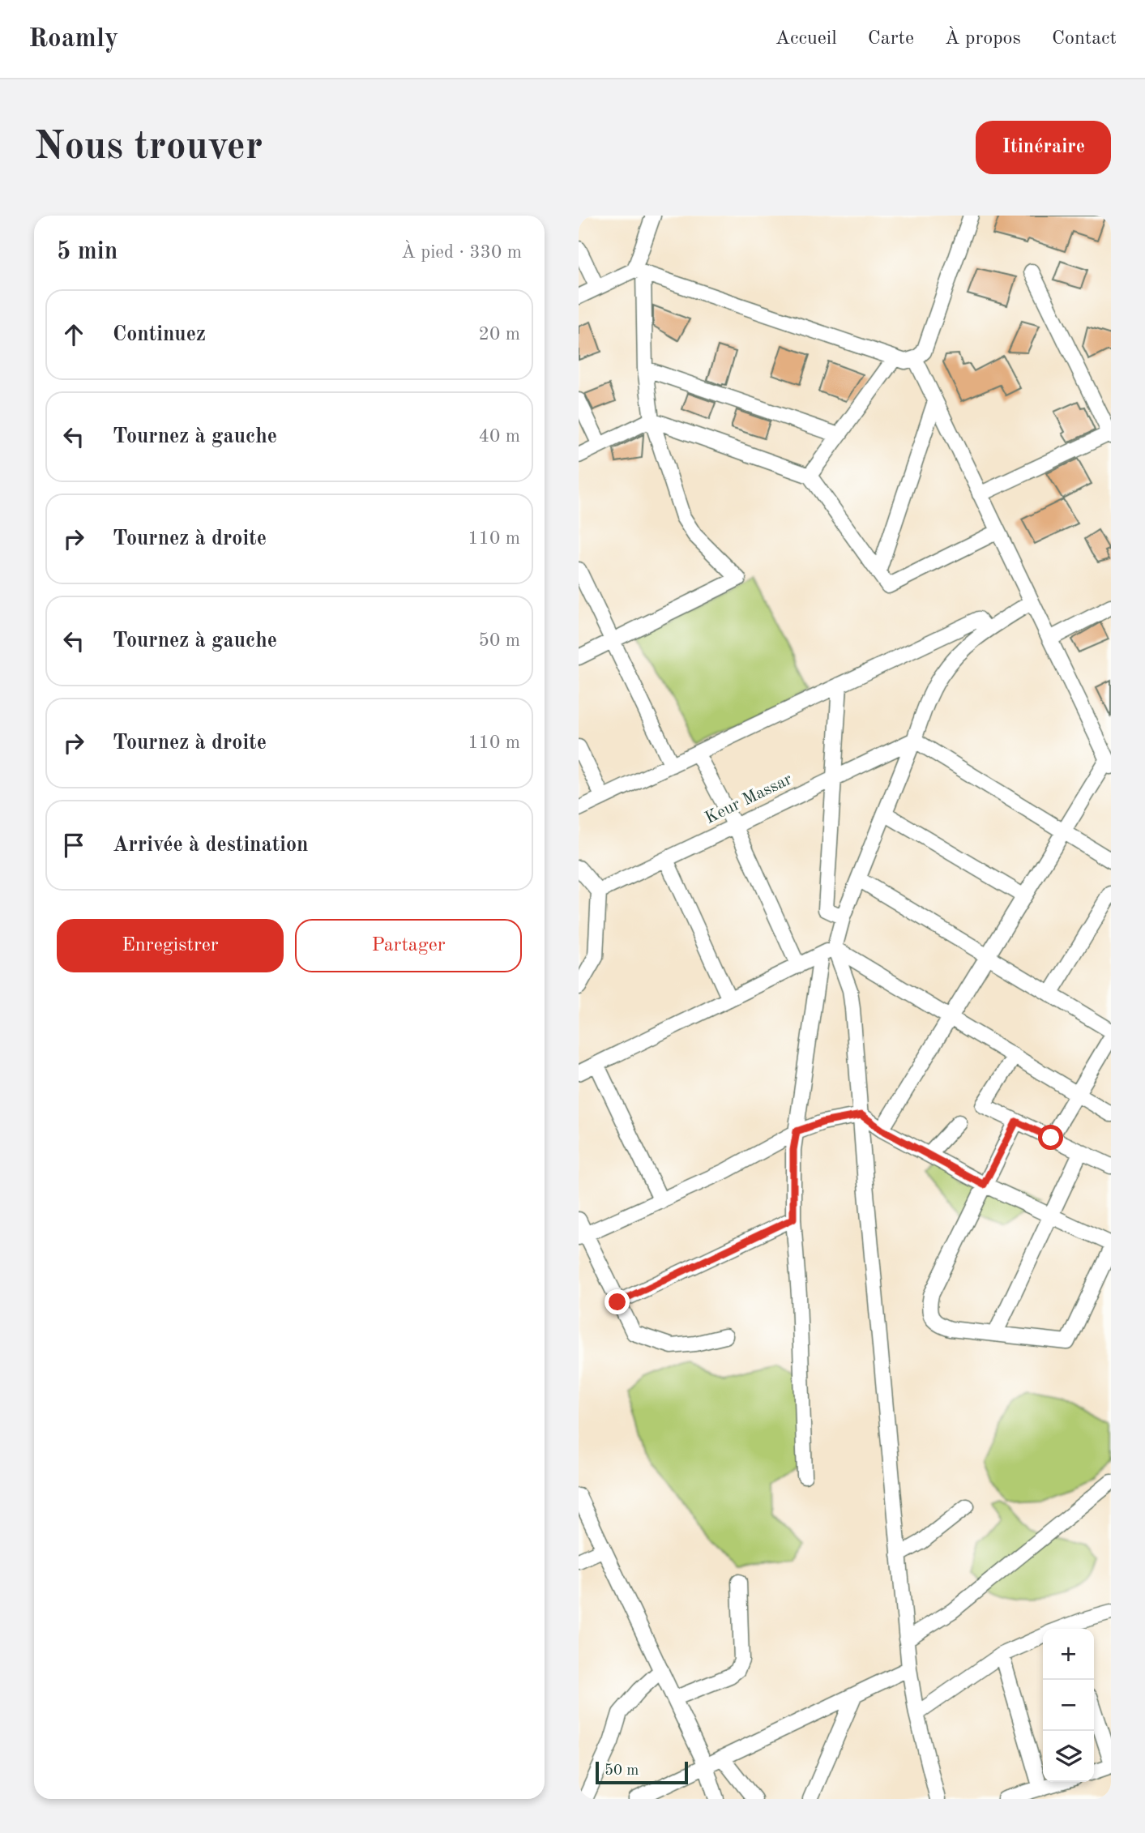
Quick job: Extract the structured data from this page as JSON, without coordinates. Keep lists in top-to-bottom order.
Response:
{
  "streets": {
    "street": ["Keur Massar"]
  },
  "scale_bar": "50 m",
  "page": {
    "header": "Roamly",
    "nav": [
      "Accueil",
      "Carte",
      "À propos",
      "Contact"
    ],
    "buttons": [
      "Itinéraire",
      ["Enregistrer", "Partager"]
    ],
    "title": "Nous trouver",
    "heading": ["5 min", "À pied · 330 m"],
    "list": [
      ["Continuez", "20 m"],
      ["Tournez à gauche", "40 m"],
      ["Tournez à droite", "110 m"],
      ["Tournez à gauche", "50 m"],
      ["Tournez à droite", "110 m"],
      "Arrivée à destination"
    ],
    "map_buttons": ["+", "−"],
    "scale": "50 m"
  }
}
